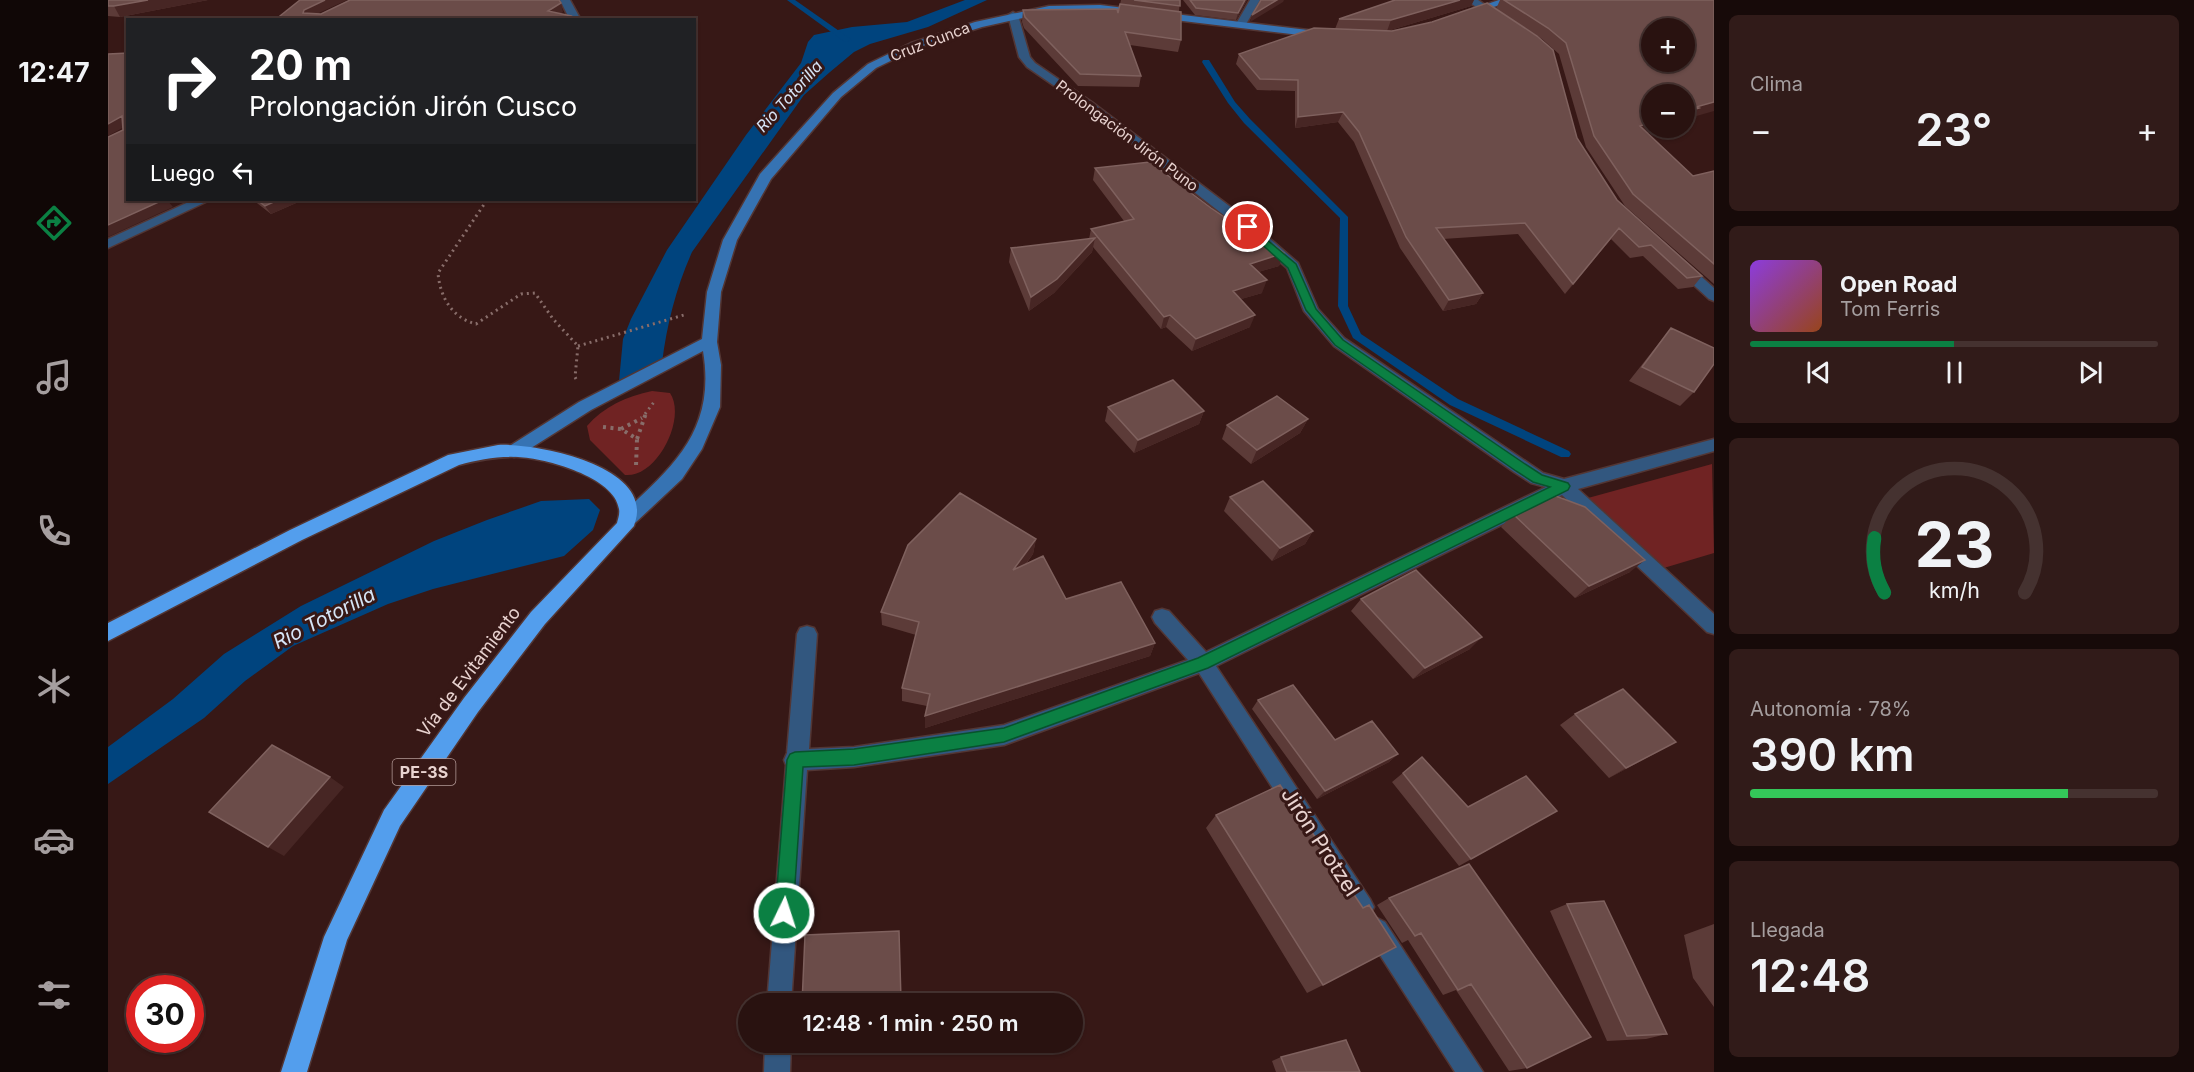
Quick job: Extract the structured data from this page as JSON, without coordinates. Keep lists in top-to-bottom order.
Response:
{
  "streets": {
    "highway": ["Vía de Evitamiento", "PE-3S"],
    "street": ["Cruz Cunca", "Prolongación Jirón Puno", "Jirón Protzel"]
  },
  "crossings": [
    ["Cruz Cunca", "Prolongación Jirón Puno"],
    ["Cruz Cunca", "Vía de Evitamiento"]
  ],
  "water": ["Rio Totorilla"],
  "page": {
    "tabs": "12:47",
    "tile": [
      "Clima",
      ["Autonomía · 78%", "390 km"],
      ["Llegada", "12:48"]
    ],
    "map_buttons": ["+", "−"],
    "turn": ["20 m", "Prolongación Jirón Cusco"],
    "heat": ["−", "23°", "+"],
    "then": "Luego",
    "song": ["Open Road", "Tom Ferris"],
    "limit": "30",
    "trip": "12:48 · 1 min · 250 m",
    "gauge": ["23", "km/h"]
  }
}
